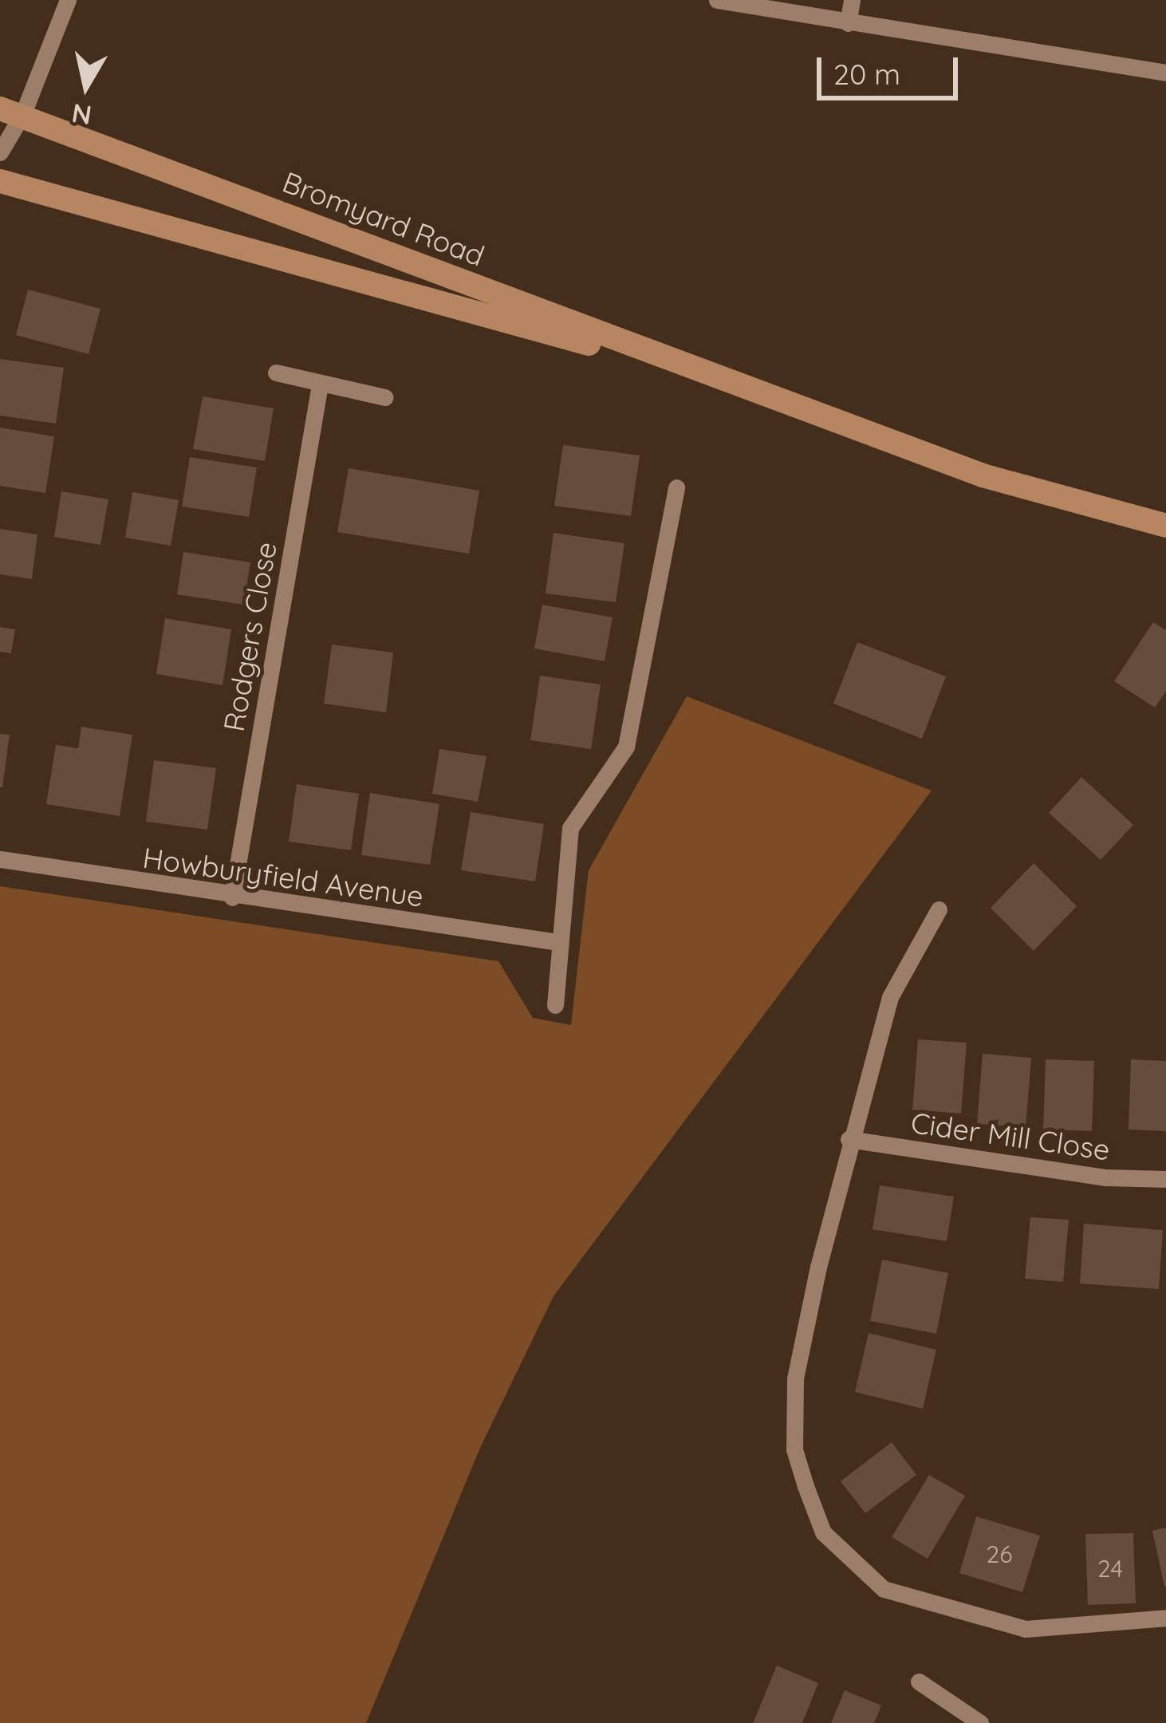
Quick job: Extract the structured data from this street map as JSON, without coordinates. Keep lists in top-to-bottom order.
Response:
{
  "streets": {
    "main road": ["Bromyard Road"],
    "street": ["Rodgers Close", "Howburyfield Avenue", "Cider Mill Close"]
  },
  "crossings": [
    ["Rodgers Close", "Howburyfield Avenue"]
  ],
  "house_numbers": ["26", "24"],
  "scale_bar": "20 m",
  "north": "bottom"
}
